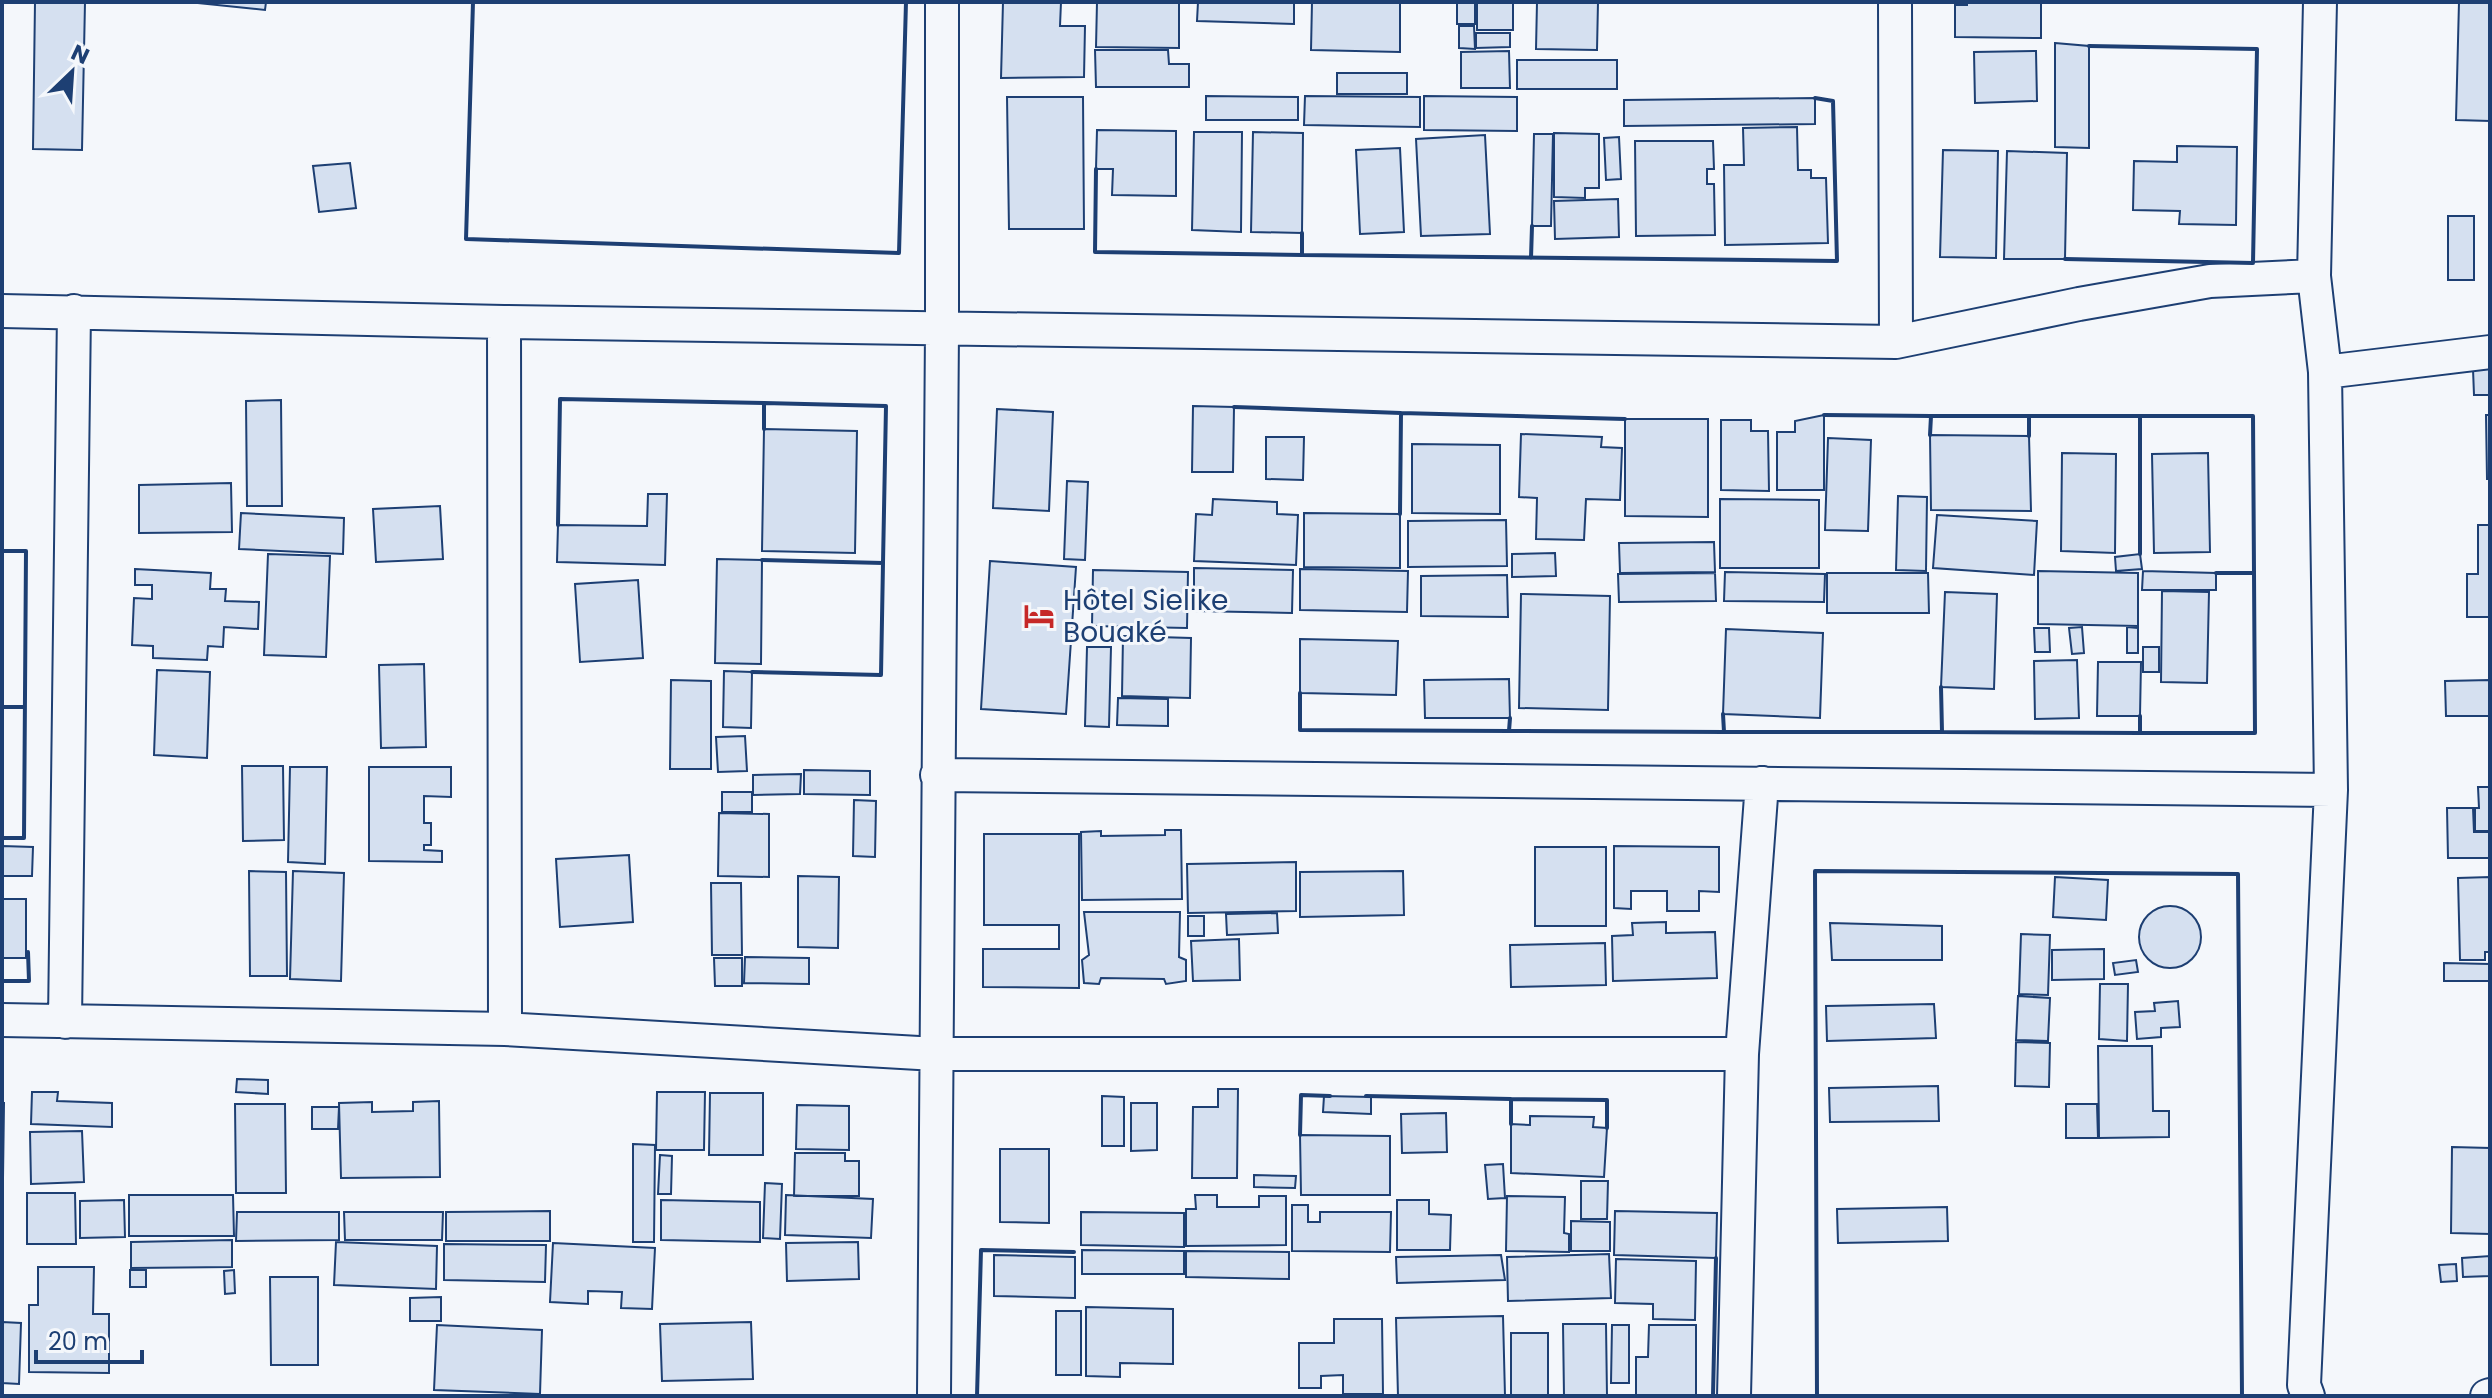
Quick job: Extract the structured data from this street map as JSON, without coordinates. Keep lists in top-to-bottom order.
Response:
{
  "places": {
    "hotel": ["Hôtel Sielike Bouaké"]
  },
  "scale_bar": "20 m",
  "north": "top right"
}
